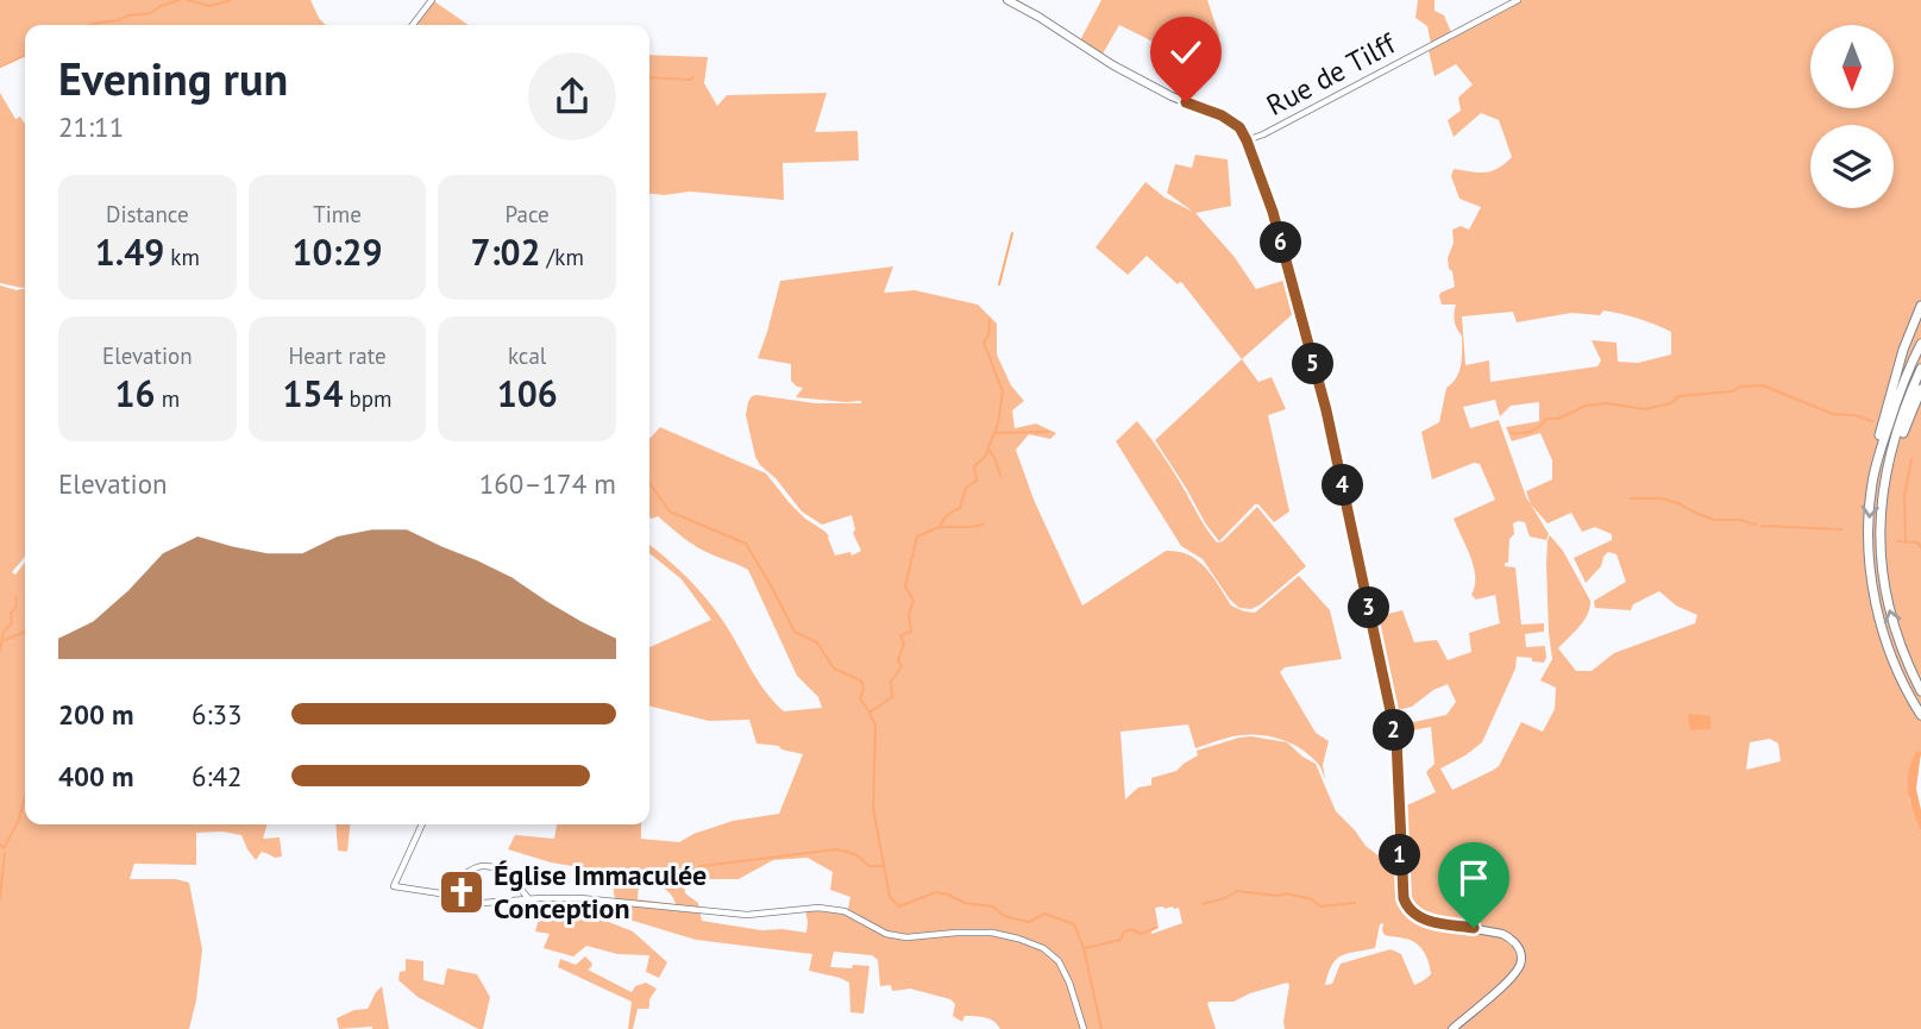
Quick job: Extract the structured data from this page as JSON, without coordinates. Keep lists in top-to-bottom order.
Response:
{
  "streets": {
    "street": ["Rue de Tilff"]
  },
  "places": {
    "church": ["Église Immaculée Conception"]
  },
  "north": "bottom",
  "page": {
    "heading": ["Evening run", "21:11"],
    "stats": [
      ["Distance", "1.49 km"],
      ["Time", "10:29"],
      ["Pace", "7:02 /km"],
      ["Elevation", "16 m"],
      ["Heart rate", "154 bpm"],
      ["kcal", "106"]
    ],
    "pins": [
      "6",
      "5",
      "4",
      "3",
      "2",
      "1"
    ],
    "chart": ["Elevation", "160–174 m"],
    "list": [
      {
        "name": "200 m",
        "note": "6:33"
      },
      {
        "name": "400 m",
        "note": "6:42"
      }
    ]
  }
}
